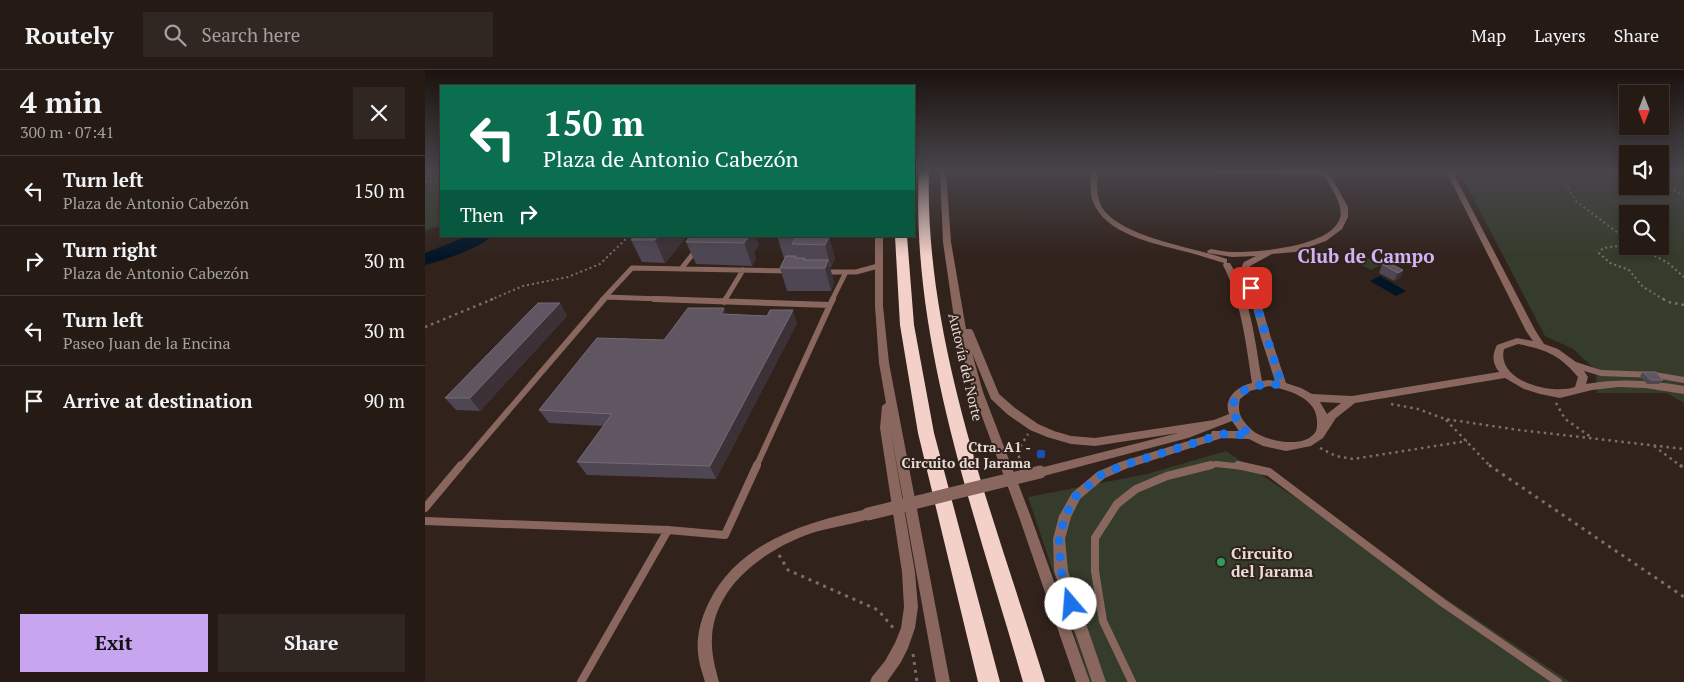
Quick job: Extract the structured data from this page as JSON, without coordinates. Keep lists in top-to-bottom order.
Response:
{
  "streets": {
    "highway": ["Autovía del Norte"]
  },
  "districts": ["Club de Campo"],
  "places": {
    "transit": ["Ctra. A1 - Circuito del Jarama"],
    "other": ["Circuito del Jarama"]
  },
  "north": "bottom",
  "page": {
    "header": "Routely",
    "search": "Search here",
    "nav": ["Map", "Layers", "Share"],
    "heading": ["4 min", "300 m · 07:41"],
    "turn": ["150 m", "Plaza de Antonio Cabezón"],
    "list": [
      {
        "name": "Turn left",
        "note": "Plaza de Antonio Cabezón",
        "value": "150 m"
      },
      {
        "name": "Turn right",
        "note": "Plaza de Antonio Cabezón",
        "value": "30 m"
      },
      {
        "name": "Turn left",
        "note": "Paseo Juan de la Encina",
        "value": "30 m"
      },
      {
        "name": "Arrive at destination",
        "value": "90 m"
      }
    ],
    "then": "Then",
    "buttons": ["Exit", "Share"]
  }
}
